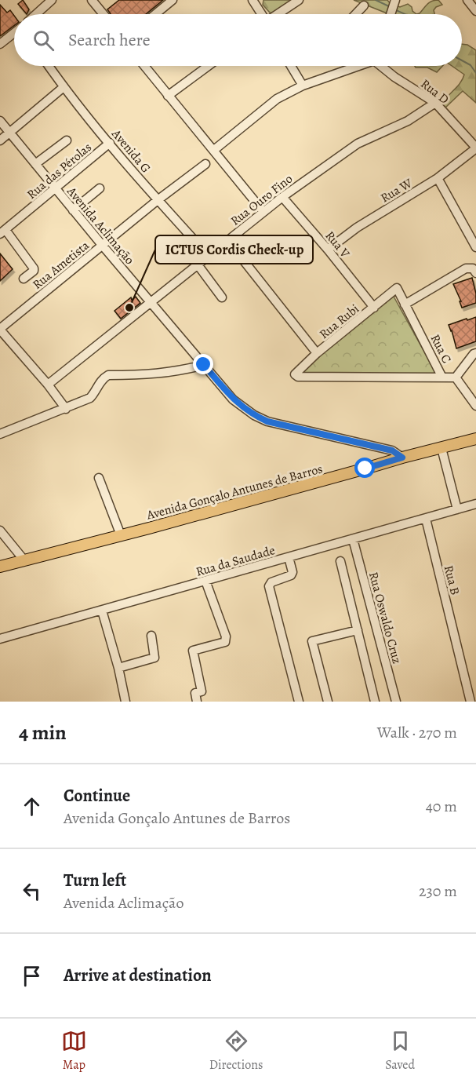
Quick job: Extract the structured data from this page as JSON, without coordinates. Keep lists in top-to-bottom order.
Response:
{
  "streets": {
    "main road": ["Avenida Gonçalo Antunes de Barros"],
    "street": [
      "Rua D",
      "Avenida G",
      "Rua das Pérolas",
      "Rua W",
      "Rua Ouro Fino",
      "Avenida Aclimação",
      "Rua V",
      "Rua Ametista",
      "Rua Rubi",
      "Rua C",
      "Rua da Saudade",
      "Rua B",
      "Rua Oswaldo Cruz"
    ]
  },
  "crossings": [
    ["Rua D", "Rua W"],
    ["Rua D", "Rua Ouro Fino"],
    ["Avenida G", "Rua das Pérolas"],
    ["Avenida G", "Rua Ouro Fino"],
    ["Avenida G", "Rua Ametista"],
    ["Rua das Pérolas", "Avenida Aclimação"],
    ["Rua W", "Rua V"],
    ["Rua Ouro Fino", "Avenida Aclimação"],
    ["Rua Ouro Fino", "Rua V"],
    ["Avenida Aclimação", "Rua Ametista"],
    ["Avenida Aclimação", "Avenida Gonçalo Antunes de Barros"],
    ["Rua V", "Rua Rubi"],
    ["Rua Rubi", "Rua C"],
    ["Rua da Saudade", "Rua B"],
    ["Rua da Saudade", "Rua Oswaldo Cruz"]
  ],
  "places": ["ICTUS Cordis Check-up"],
  "page": {
    "search": "Search here",
    "heading": ["4 min", "Walk · 270 m"],
    "list": [
      ["Continue", "Avenida Gonçalo Antunes de Barros", "40 m"],
      ["Turn left", "Avenida Aclimação", "230 m"],
      "Arrive at destination"
    ],
    "nav": ["Map", "Directions", "Saved"]
  }
}
